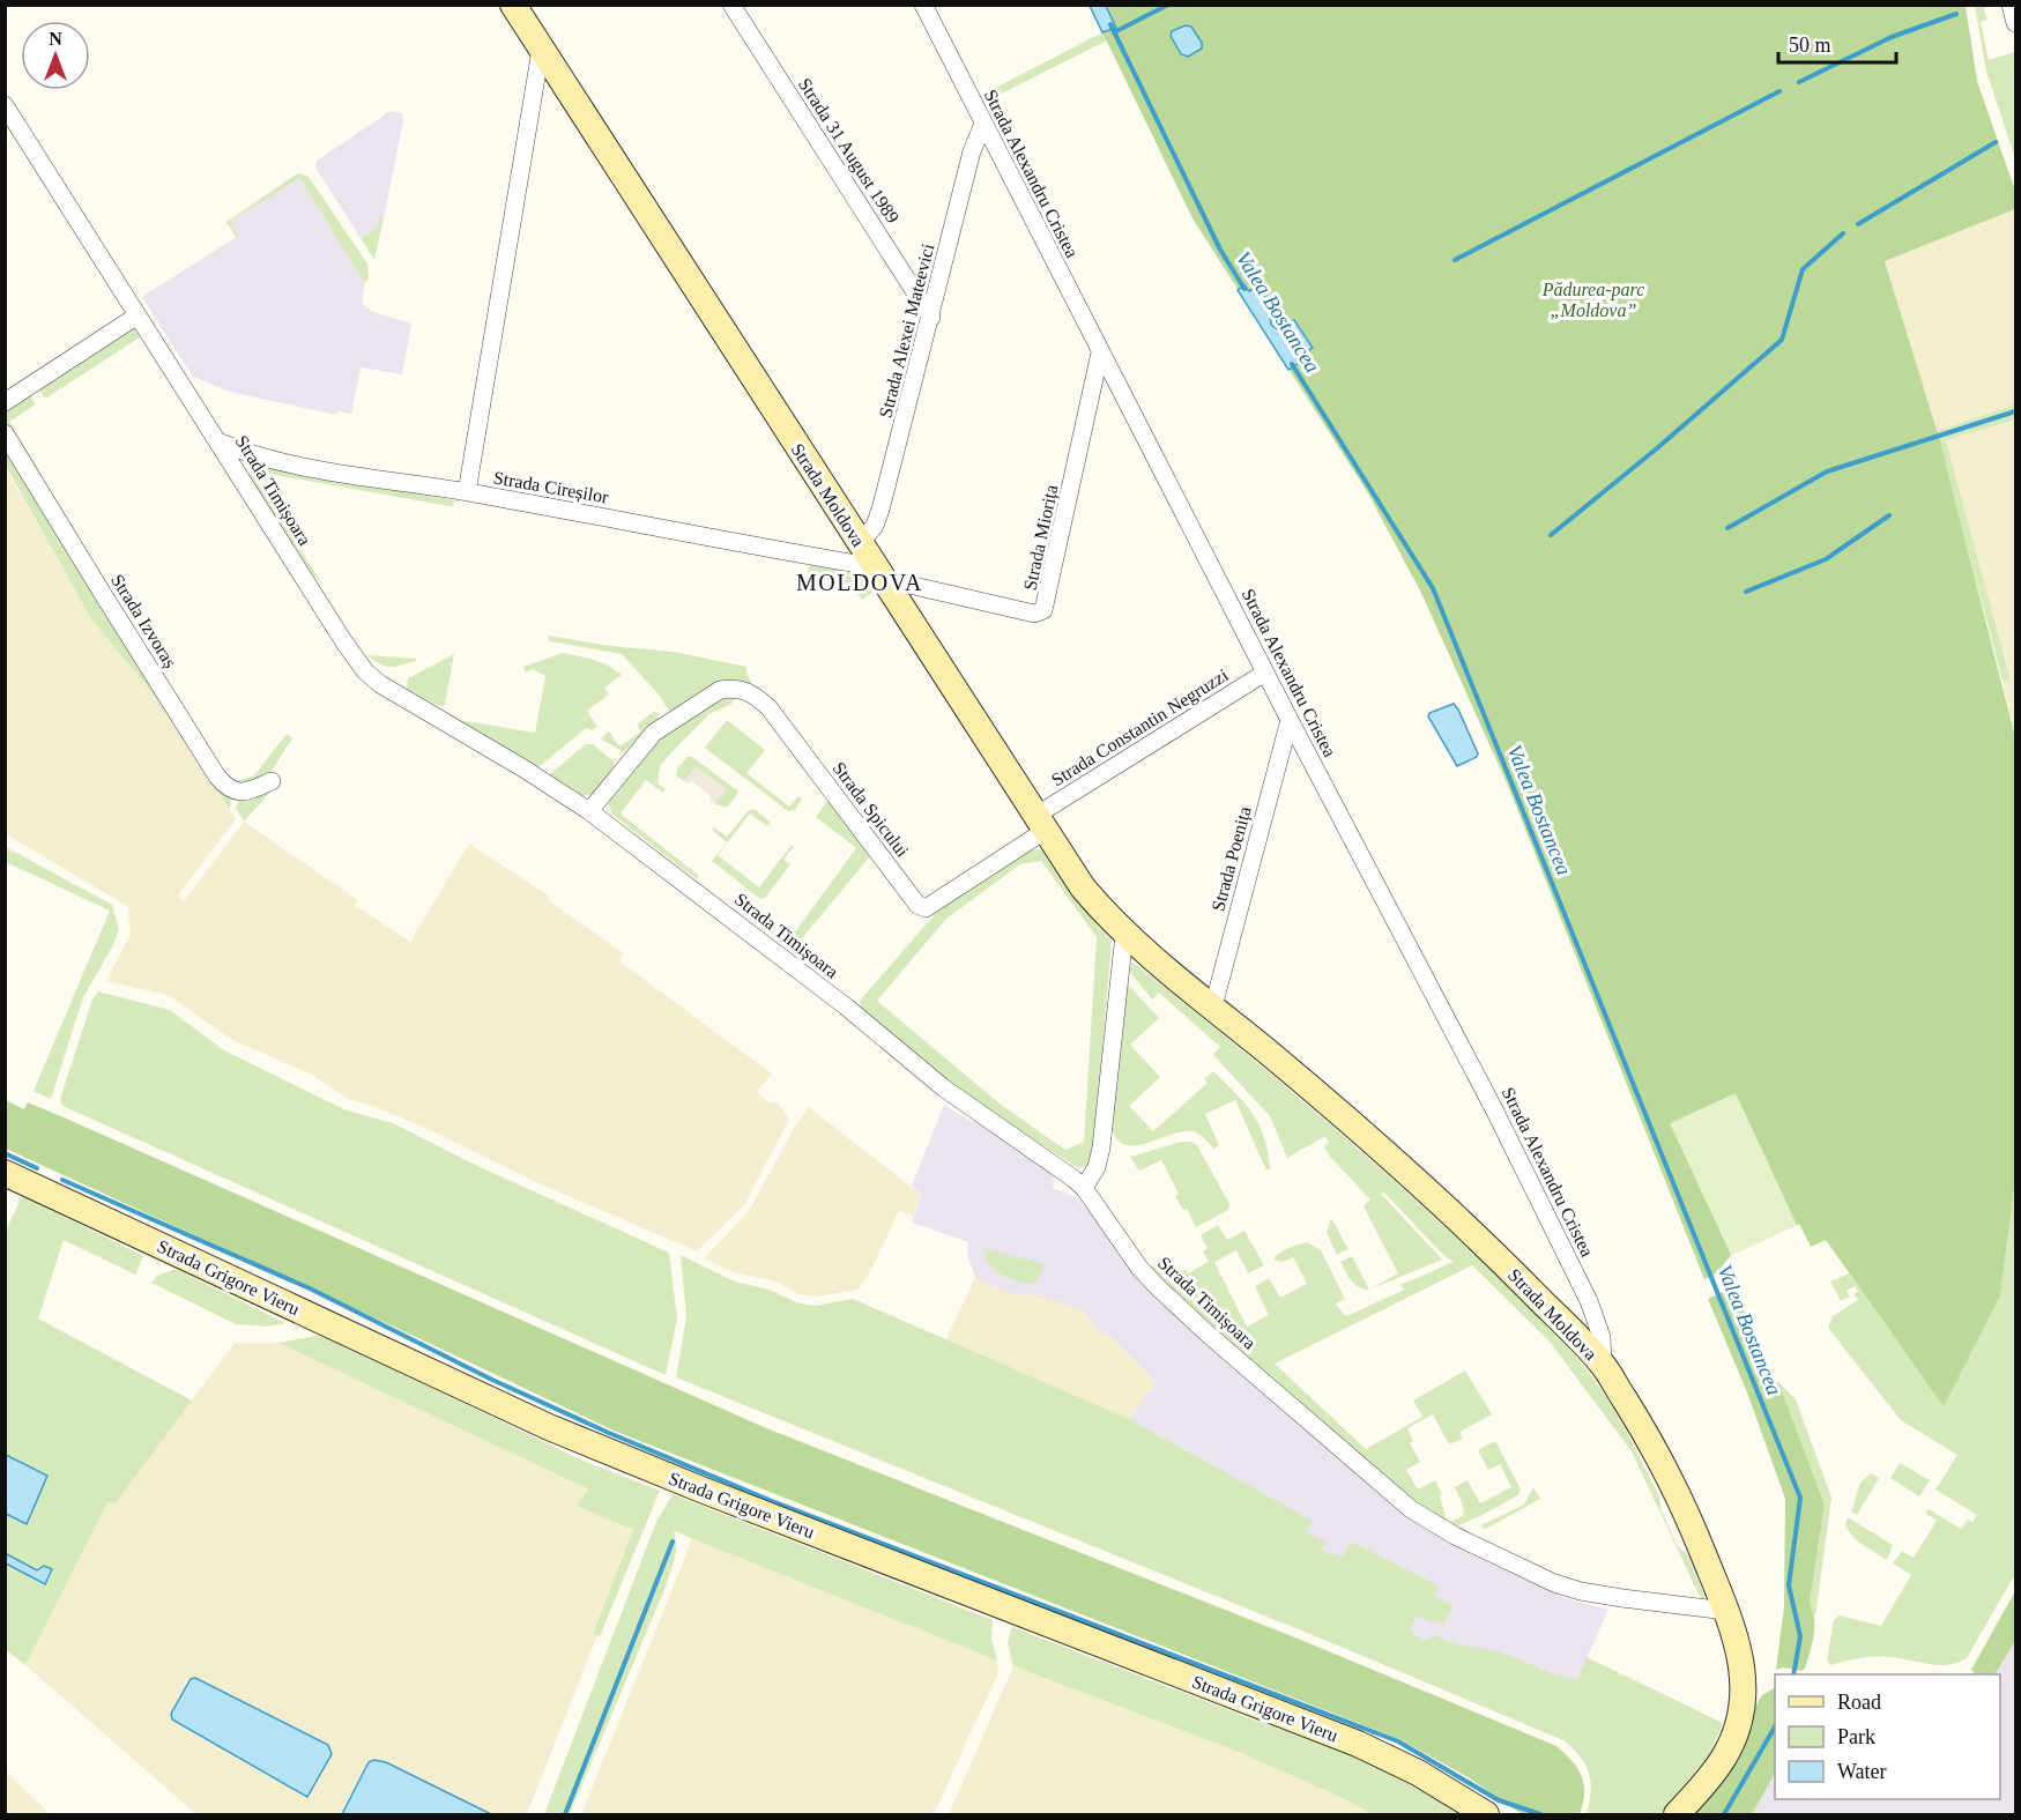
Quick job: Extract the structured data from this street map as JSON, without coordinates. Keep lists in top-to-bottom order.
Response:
{
  "streets": {
    "street": [
      "Strada 31 August 1989",
      "Strada Alexandru Cristea",
      "Strada Alexei Mateevici",
      "Strada Cireșilor",
      "Strada Timișoara",
      "Strada Moldova",
      "Strada Miorița",
      "Strada Izvoraș",
      "Strada Constantin Negruzzi",
      "Strada Spicului",
      "Strada Poenița",
      "Strada Grigore Vieru"
    ]
  },
  "crossings": [
    ["Strada 31 August 1989", "Strada Alexei Mateevici"],
    ["Strada Alexandru Cristea", "Strada Alexei Mateevici"],
    ["Strada Alexandru Cristea", "Strada Moldova"],
    ["Strada Alexandru Cristea", "Strada Miorița"],
    ["Strada Alexandru Cristea", "Strada Constantin Negruzzi"],
    ["Strada Alexandru Cristea", "Strada Poenița"],
    ["Strada Alexei Mateevici", "Strada Moldova"],
    ["Strada Cireșilor", "Strada Timișoara"],
    ["Strada Cireșilor", "Strada Moldova"],
    ["Strada Cireșilor", "Strada Miorița"],
    ["Strada Timișoara", "Strada Moldova"],
    ["Strada Timișoara", "Strada Spicului"],
    ["Strada Moldova", "Strada Miorița"],
    ["Strada Moldova", "Strada Constantin Negruzzi"],
    ["Strada Moldova", "Strada Spicului"],
    ["Strada Moldova", "Strada Poenița"],
    ["Strada Constantin Negruzzi", "Strada Spicului"]
  ],
  "districts": ["MOLDOVA"],
  "water": ["Valea Bostancea"],
  "parks": ["Pădurea-parc „Moldova”"],
  "legend": ["Road", "Park", "Water"],
  "scale_bar": "50 m",
  "north": "top"
}
